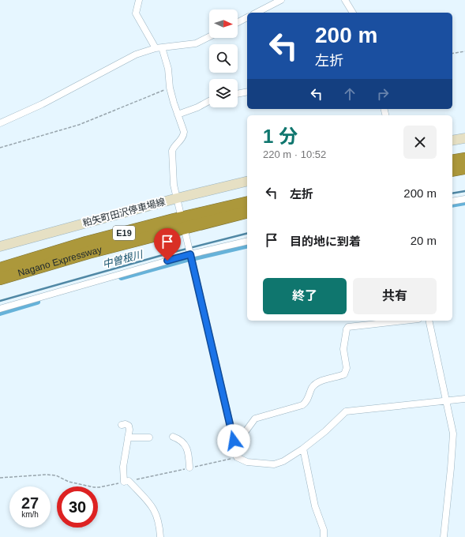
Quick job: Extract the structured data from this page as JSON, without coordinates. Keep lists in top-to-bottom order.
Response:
{
  "streets": {
    "highway": ["E19", "Nagano Expressway"],
    "main road": ["粕矢町田沢停車場線"]
  },
  "water": ["中曽根川"],
  "north": "right",
  "page": {
    "turn": ["200 m", "左折"],
    "heading": ["1 分", "220 m · 10:52"],
    "list": [
      {
        "name": "左折",
        "value": "200 m"
      },
      {
        "name": "目的地に到着",
        "value": "20 m"
      }
    ],
    "buttons": ["終了", "共有"],
    "speed": "27 km/h",
    "limit": "30"
  }
}
